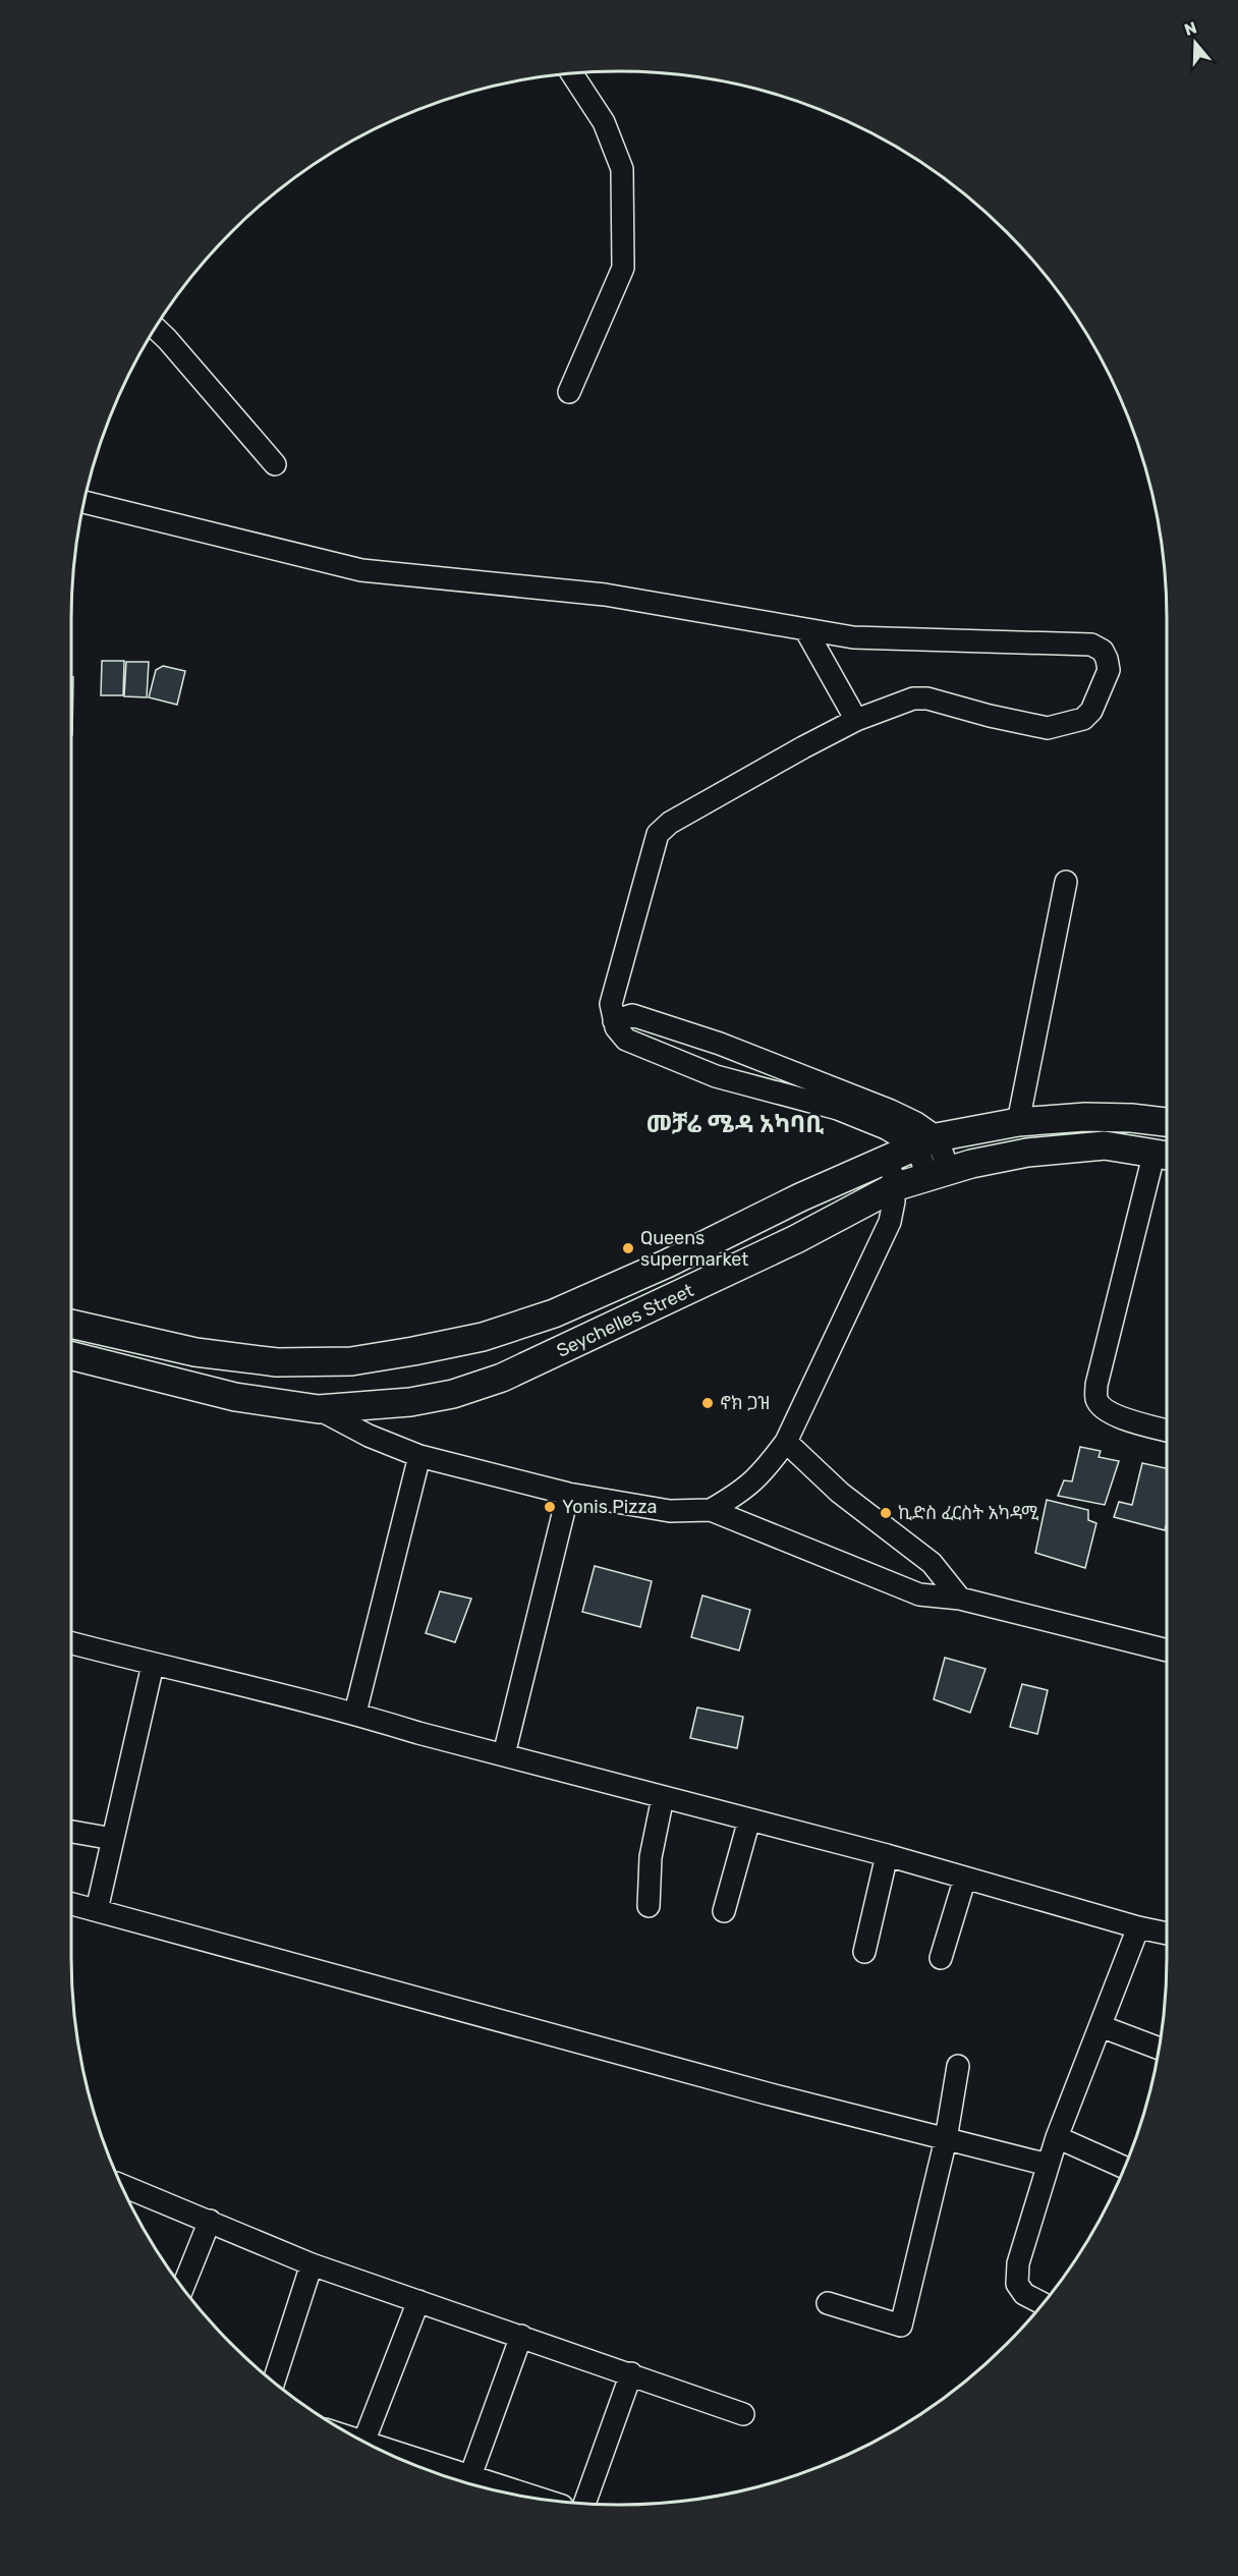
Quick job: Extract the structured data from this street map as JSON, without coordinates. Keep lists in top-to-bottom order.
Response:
{
  "streets": {
    "main road": ["Seychelles Street"]
  },
  "districts": ["መቻሬ ሜዳ አካባቢ"],
  "places": [
    "Queens supermarket",
    "ኖክ ጋዝ",
    "Yonis Pizza",
    "ኪድስ ፈርስት አካዳሚ"
  ],
  "north": "top"
}
